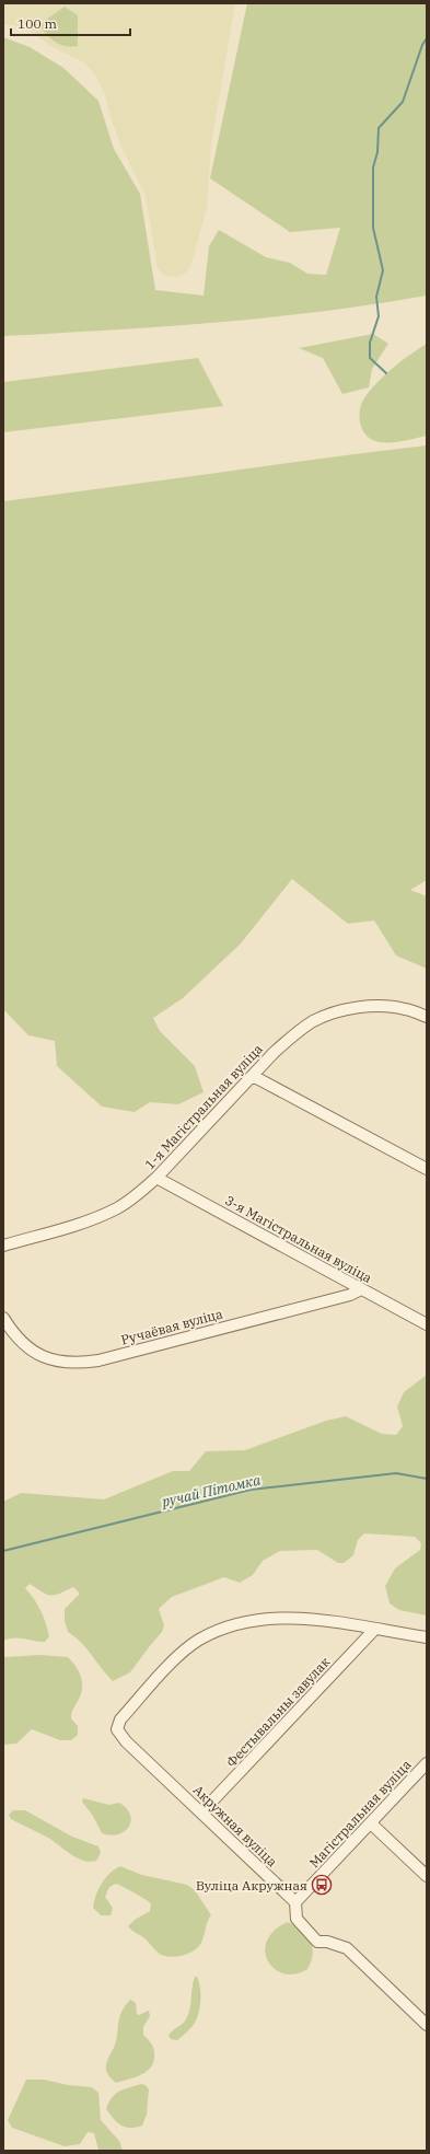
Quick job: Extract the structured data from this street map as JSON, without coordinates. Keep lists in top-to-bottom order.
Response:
{
  "streets": {
    "street": [
      "1-я Магістральная вуліца",
      "3-я Магістральная вуліца",
      "Ручаёвая вуліца",
      "Фестывальны завулак",
      "Магістральная вуліца",
      "Акружная вуліца"
    ]
  },
  "crossings": [
    ["1-я Магістральная вуліца", "3-я Магістральная вуліца"],
    ["3-я Магістральная вуліца", "Ручаёвая вуліца"],
    ["Фестывальны завулак", "Акружная вуліца"],
    ["Магістральная вуліца", "Акружная вуліца"]
  ],
  "water": ["ручай Пітомка"],
  "places": {
    "bus stop": ["Вуліца Акружная"]
  },
  "scale_bar": "100 m"
}
